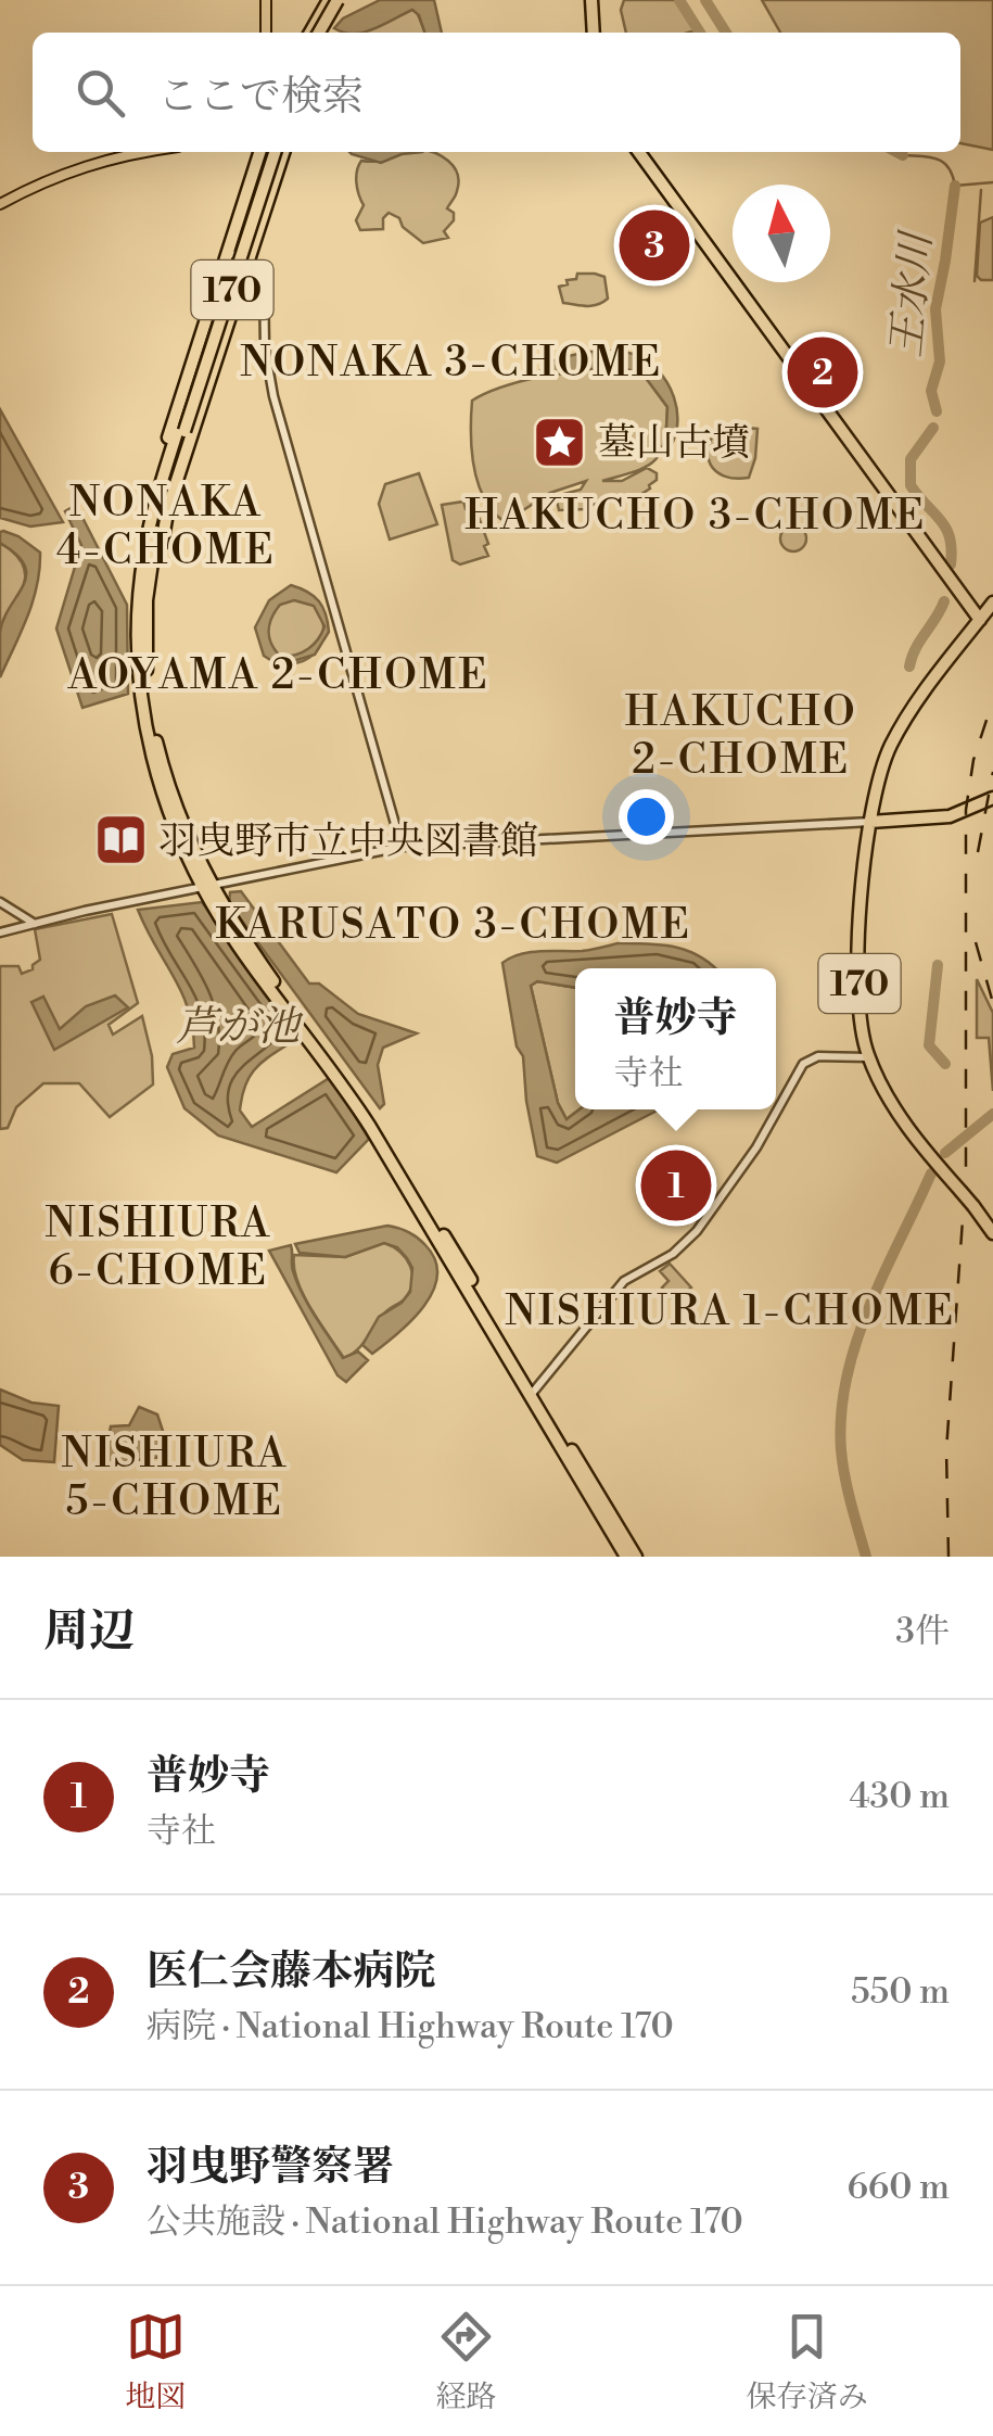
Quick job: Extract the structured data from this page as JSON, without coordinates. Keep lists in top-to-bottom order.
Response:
{
  "streets": {
    "highway": ["170"]
  },
  "districts": [
    "NONAKA 3-CHOME",
    "NONAKA 4-CHOME",
    "HAKUCHO 3-CHOME",
    "AOYAMA 2-CHOME",
    "HAKUCHO 2-CHOME",
    "KARUSATO 3-CHOME",
    "NISHIURA 6-CHOME",
    "NISHIURA 1-CHOME",
    "NISHIURA 5-CHOME"
  ],
  "water": ["王水川", "芦が池"],
  "places": {
    "place": ["墓山古墳"],
    "library": ["羽曳野市立中央図書館"]
  },
  "north": "top",
  "page": {
    "search": "ここで検索",
    "pins": ["3", "2", "1"],
    "popup": ["普妙寺", "寺社"],
    "heading": ["周辺", "3件"],
    "list": [
      {
        "mark": "1",
        "name": "普妙寺",
        "note": "寺社",
        "value": "430 m"
      },
      {
        "mark": "2",
        "name": "医仁会藤本病院",
        "note": "病院 · National Highway Route 170",
        "value": "550 m"
      },
      {
        "mark": "3",
        "name": "羽曳野警察署",
        "note": "公共施設 · National Highway Route 170",
        "value": "660 m"
      }
    ],
    "nav": ["地図", "経路", "保存済み"]
  }
}
